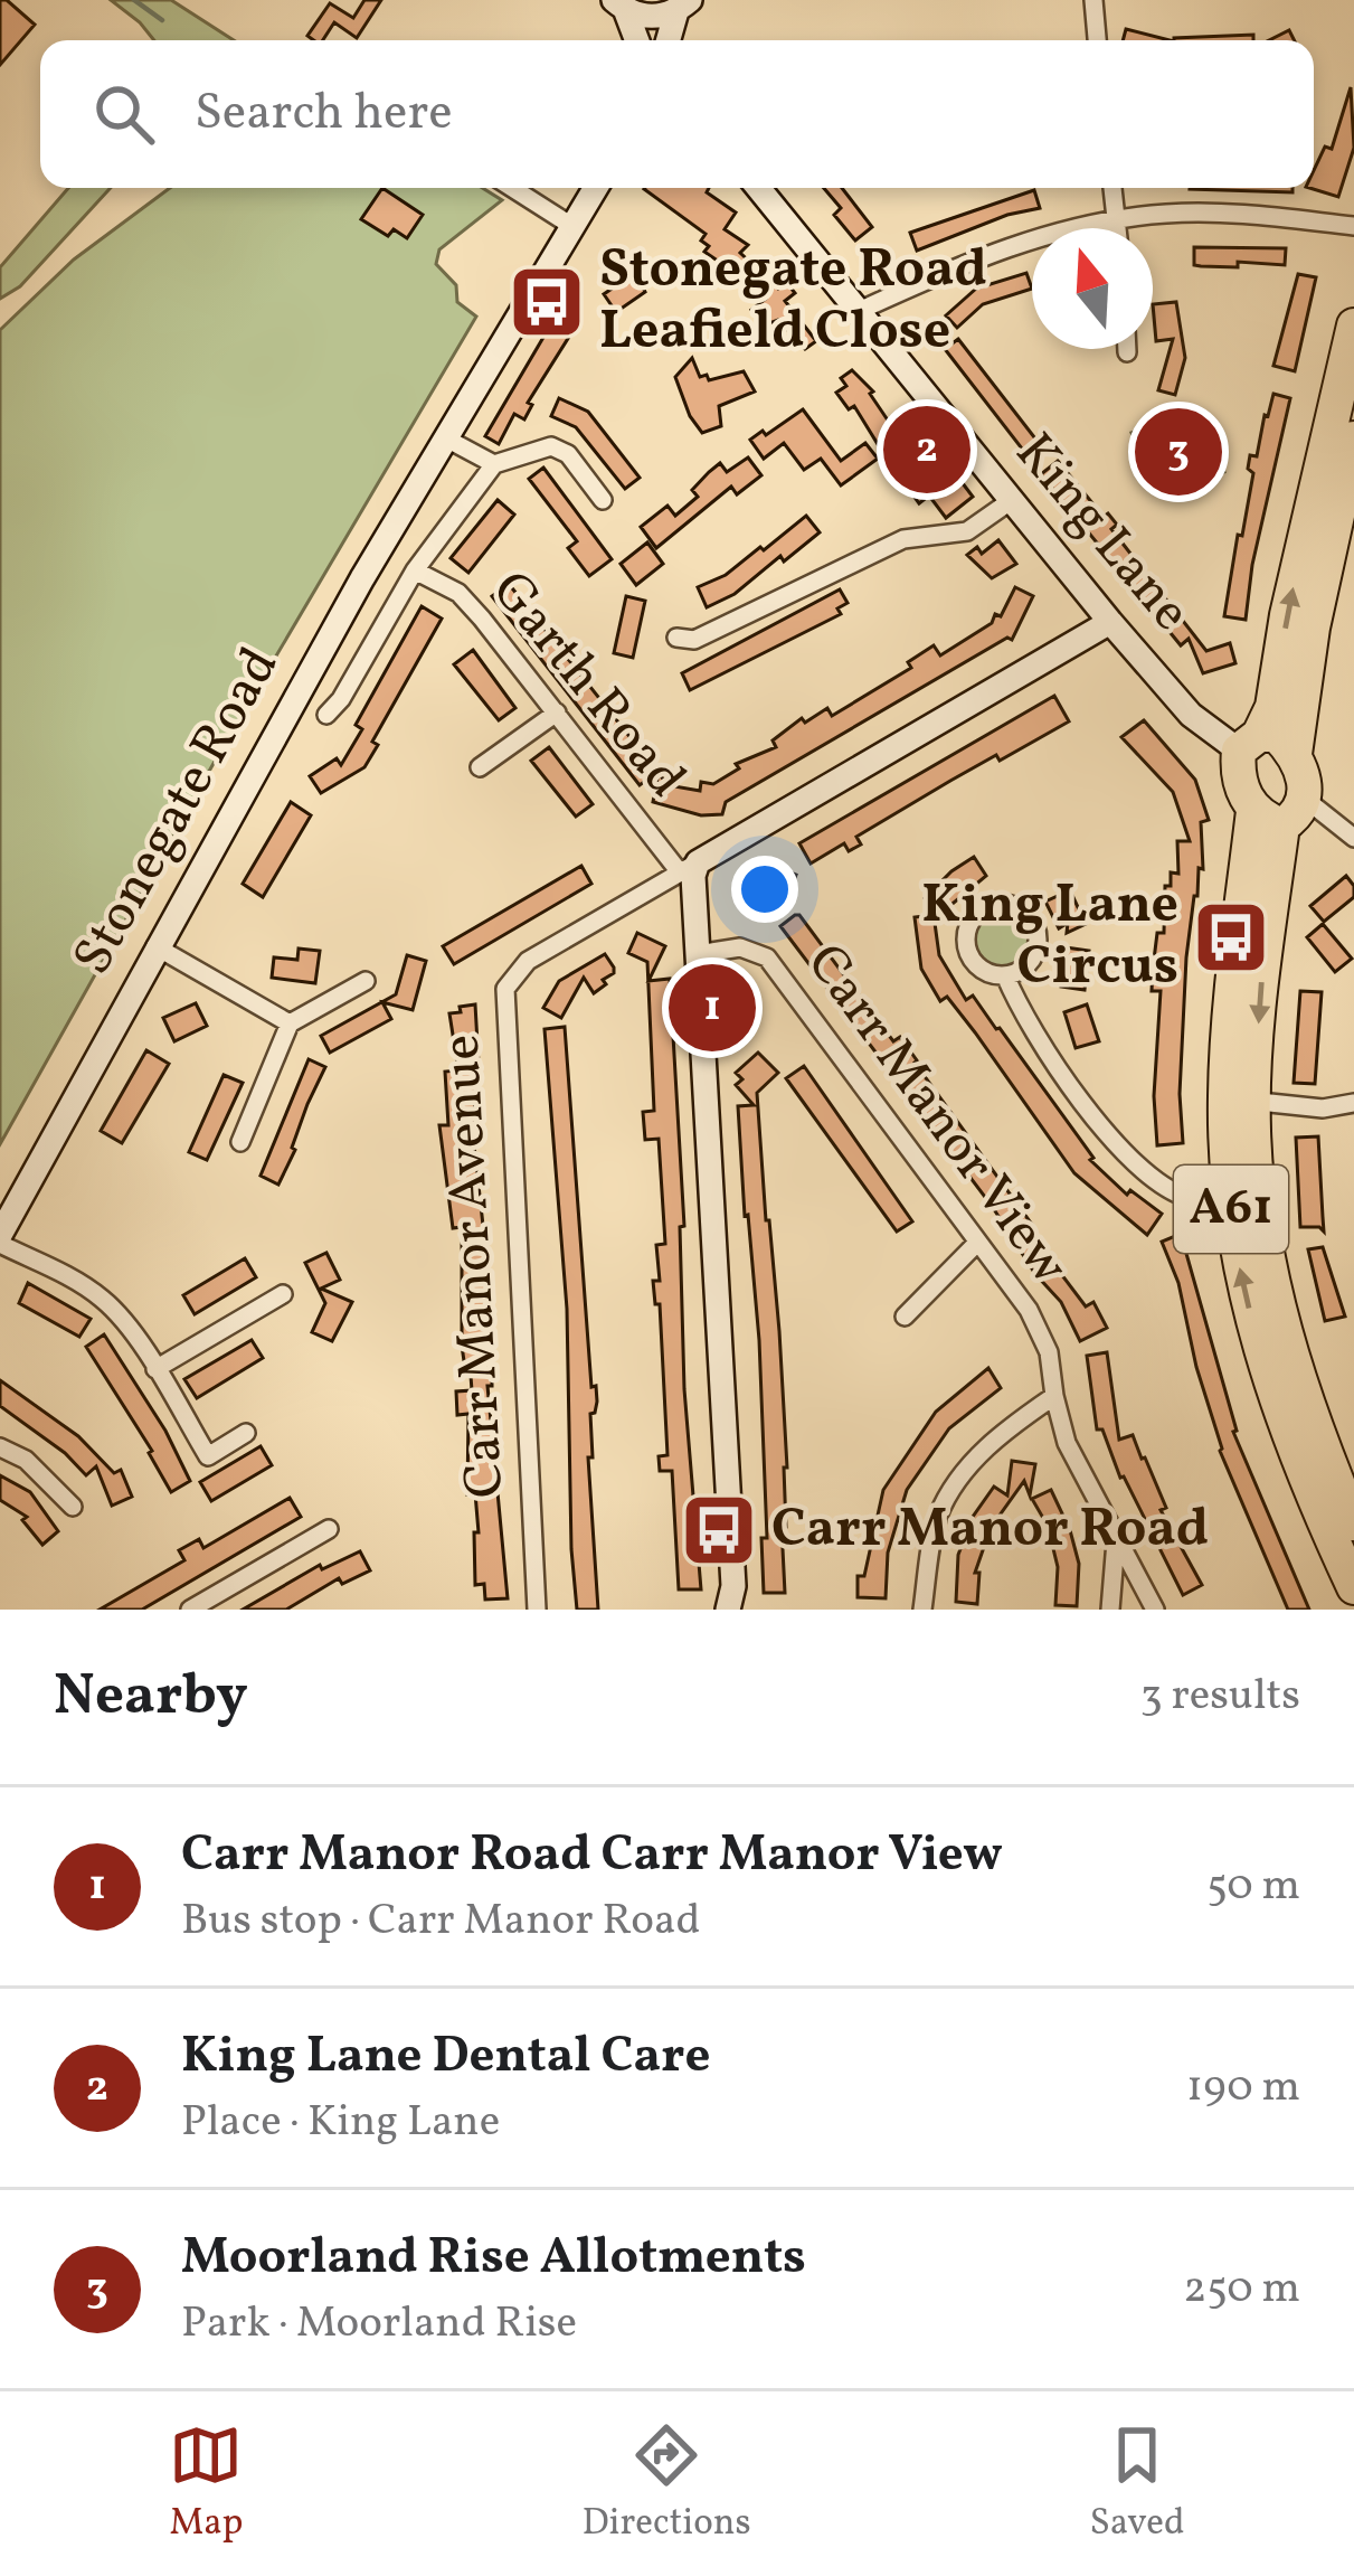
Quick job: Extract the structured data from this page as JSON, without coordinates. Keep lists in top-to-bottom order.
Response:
{
  "streets": {
    "highway": ["A61"],
    "street": [
      "King Lane",
      "Garth Road",
      "Stonegate Road",
      "Carr Manor View",
      "Carr Manor Avenue"
    ]
  },
  "crossings": [
    ["King Lane", "A61"],
    ["Garth Road", "Stonegate Road"],
    ["Garth Road", "Carr Manor Avenue"]
  ],
  "places": {
    "bus stop": ["Stonegate Road Leafield Close", "King Lane Circus", "Carr Manor Road"]
  },
  "north": "top",
  "page": {
    "search": "Search here",
    "pins": ["2", "3", "1"],
    "heading": ["Nearby", "3 results"],
    "list": [
      {
        "mark": "1",
        "name": "Carr Manor Road Carr Manor View",
        "note": "Bus stop · Carr Manor Road",
        "value": "50 m"
      },
      {
        "mark": "2",
        "name": "King Lane Dental Care",
        "note": "Place · King Lane",
        "value": "190 m"
      },
      {
        "mark": "3",
        "name": "Moorland Rise Allotments",
        "note": "Park · Moorland Rise",
        "value": "250 m"
      }
    ],
    "nav": ["Map", "Directions", "Saved"]
  }
}
